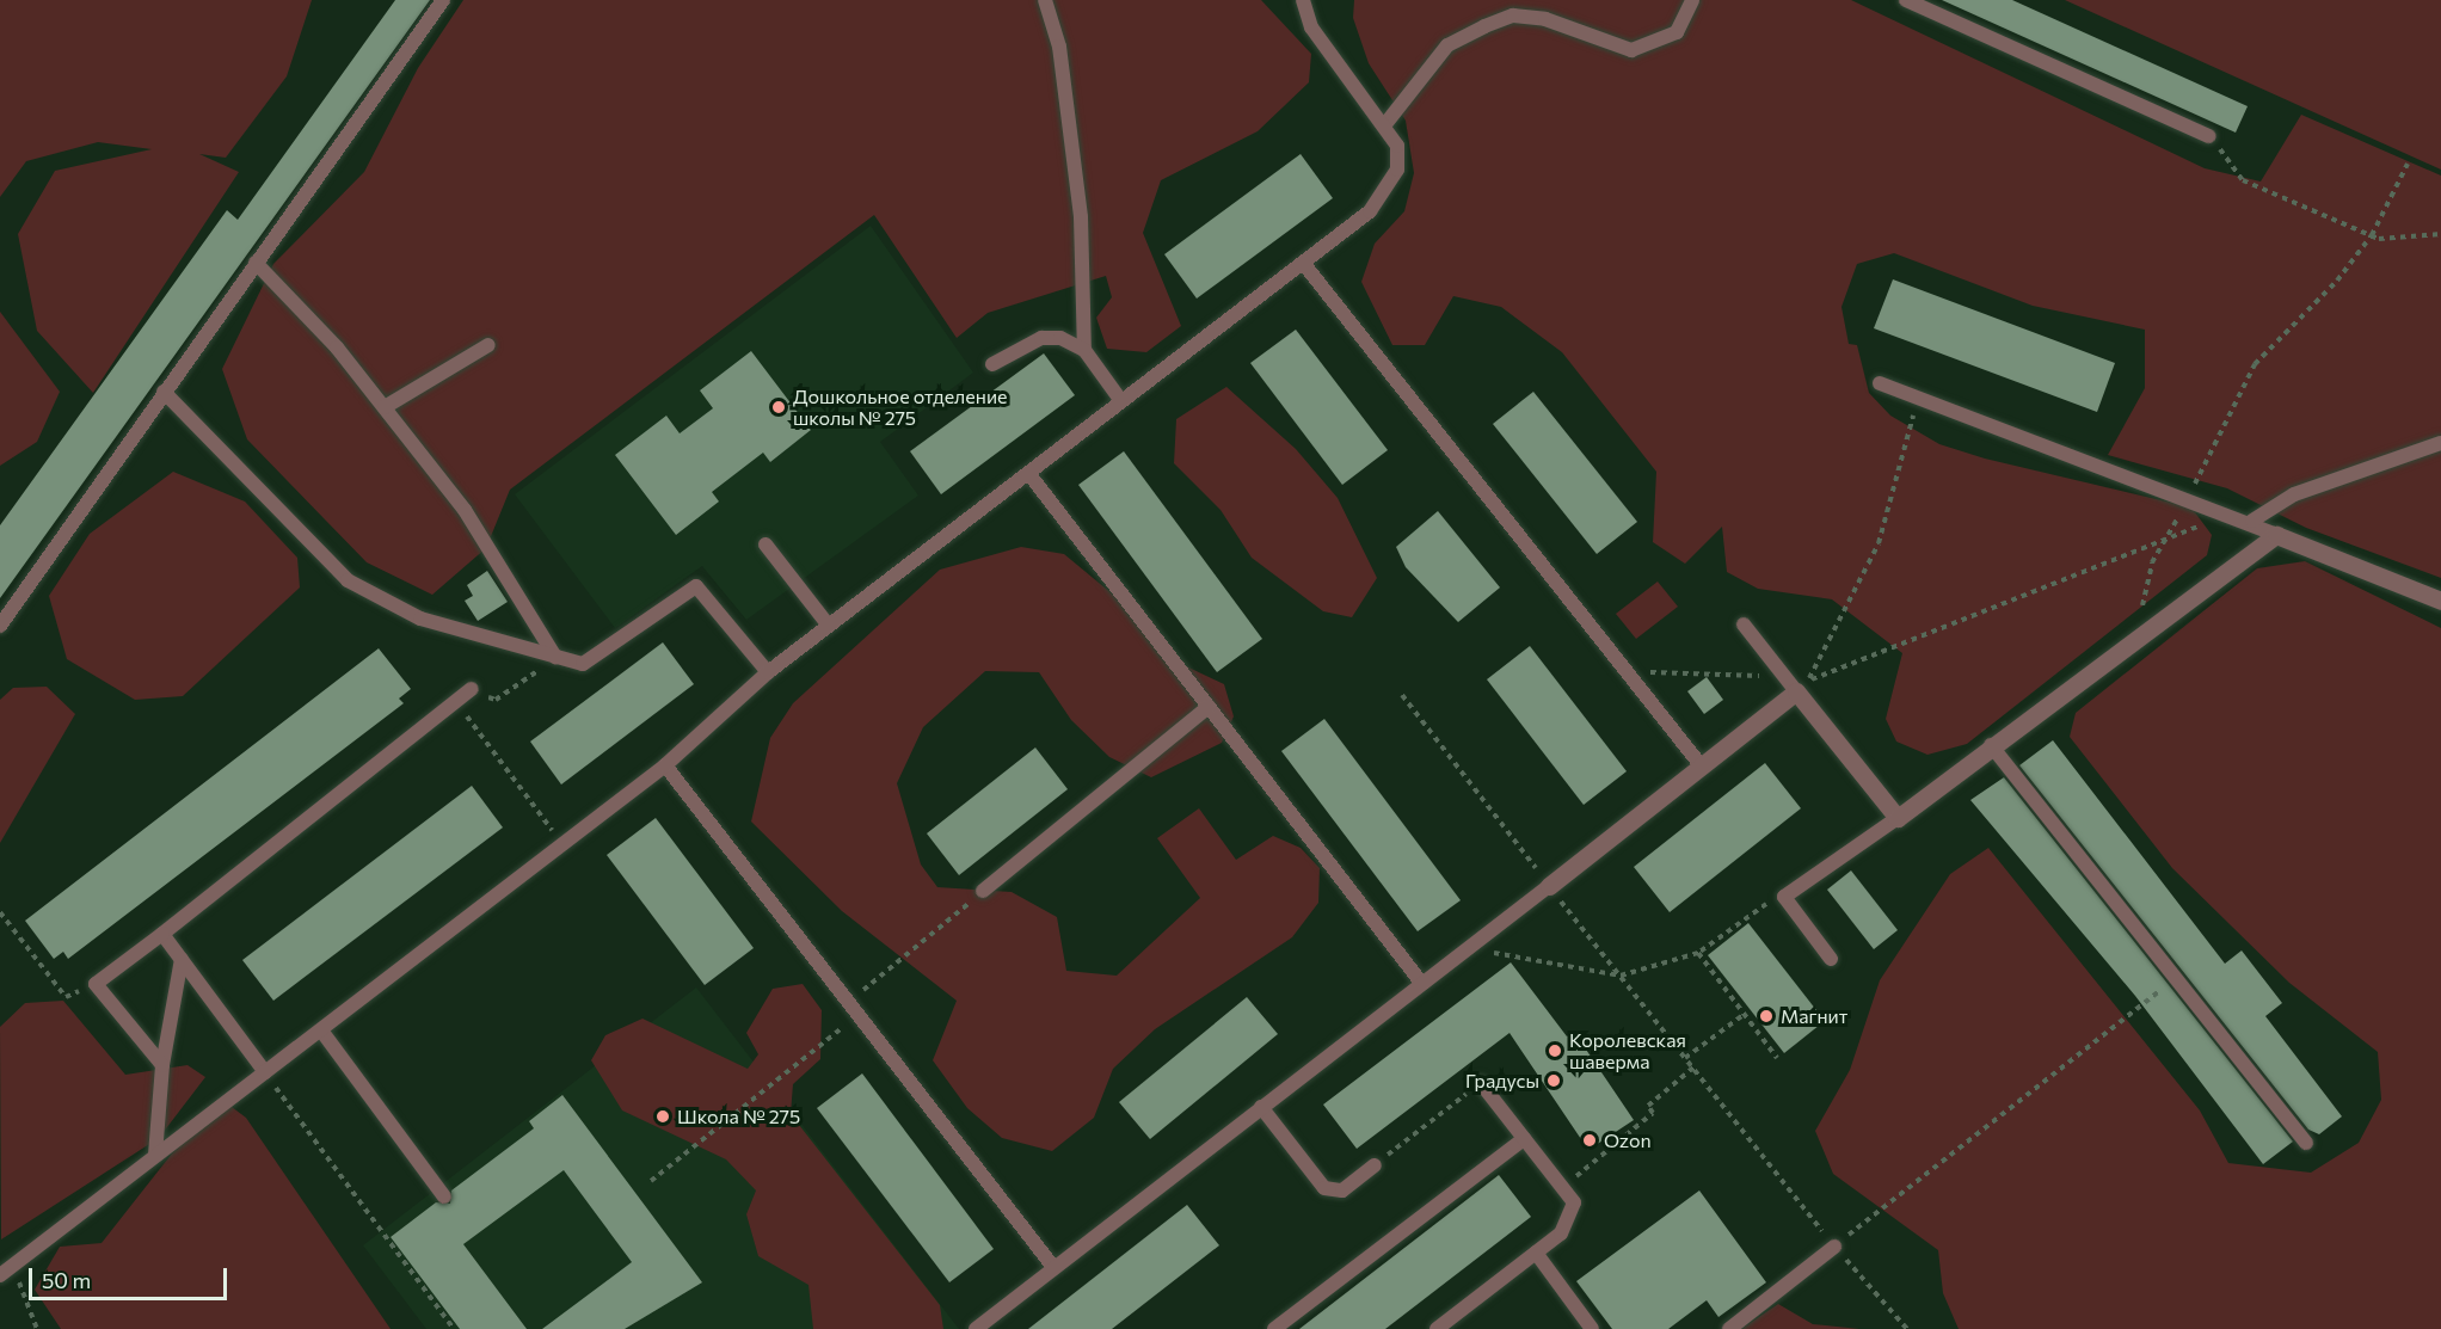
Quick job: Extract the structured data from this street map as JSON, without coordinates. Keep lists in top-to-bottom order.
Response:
{
  "places": [
    "Дошкольное отделение школы № 275",
    "Магнит",
    "Королевская шаверма",
    "Градусы",
    "Школа № 275",
    "Ozon"
  ],
  "scale_bar": "50 m"
}
